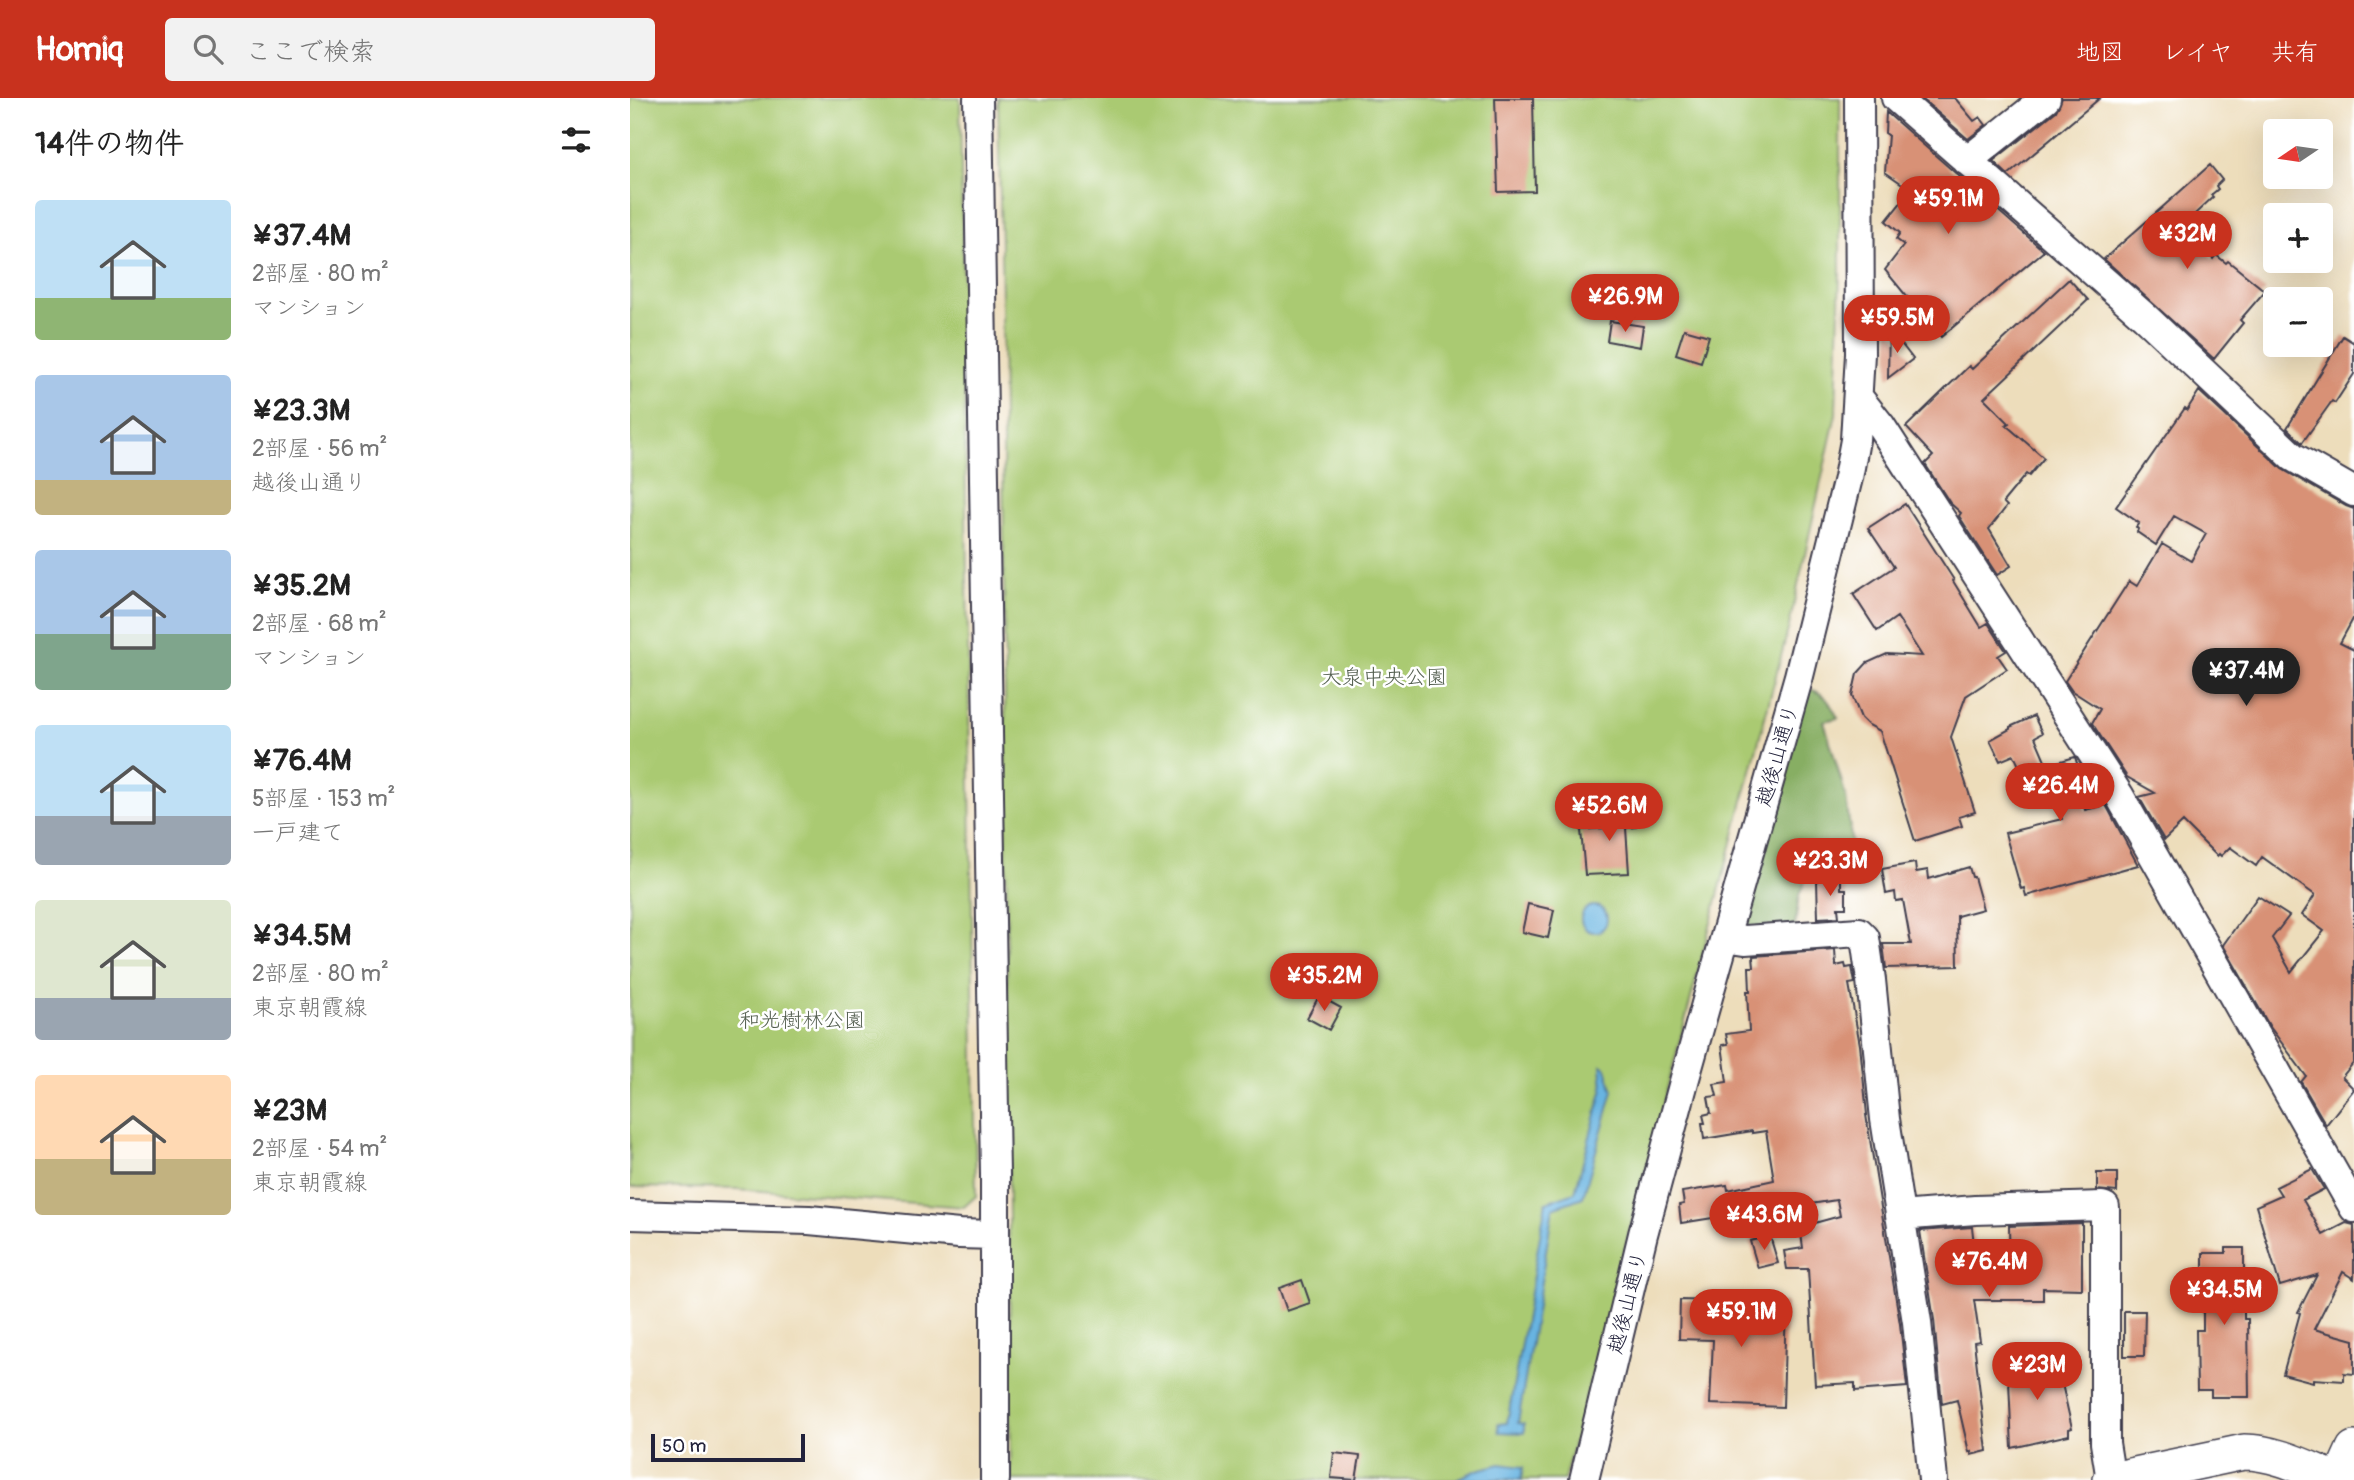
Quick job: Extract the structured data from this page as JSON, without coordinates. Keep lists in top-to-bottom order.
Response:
{
  "streets": {
    "street": ["越後山通り"]
  },
  "parks": ["大泉中央公園", "和光樹林公園"],
  "scale_bar": "50 m",
  "north": "left",
  "page": {
    "header": "Homiq",
    "search": "ここで検索",
    "nav": ["地図", "レイヤ", "共有"],
    "heading": "14件の物件",
    "map_buttons": ["+", "−"],
    "price": [
      "¥59.1M",
      "¥32M",
      "¥26.9M",
      "¥59.5M",
      "¥37.4M",
      "¥26.4M",
      "¥52.6M",
      "¥23.3M",
      "¥35.2M",
      "¥43.6M",
      "¥76.4M",
      "¥34.5M",
      "¥59.1M",
      "¥23M"
    ],
    "list": [
      {
        "name": "¥37.4M",
        "note": "2部屋 · 80 m² · マンション"
      },
      {
        "name": "¥23.3M",
        "note": "2部屋 · 56 m² · 越後山通り"
      },
      {
        "name": "¥35.2M",
        "note": "2部屋 · 68 m² · マンション"
      },
      {
        "name": "¥76.4M",
        "note": "5部屋 · 153 m² · 一戸建て"
      },
      {
        "name": "¥34.5M",
        "note": "2部屋 · 80 m² · 東京朝霞線"
      },
      {
        "name": "¥23M",
        "note": "2部屋 · 54 m² · 東京朝霞線"
      }
    ],
    "scale": "50 m"
  }
}
